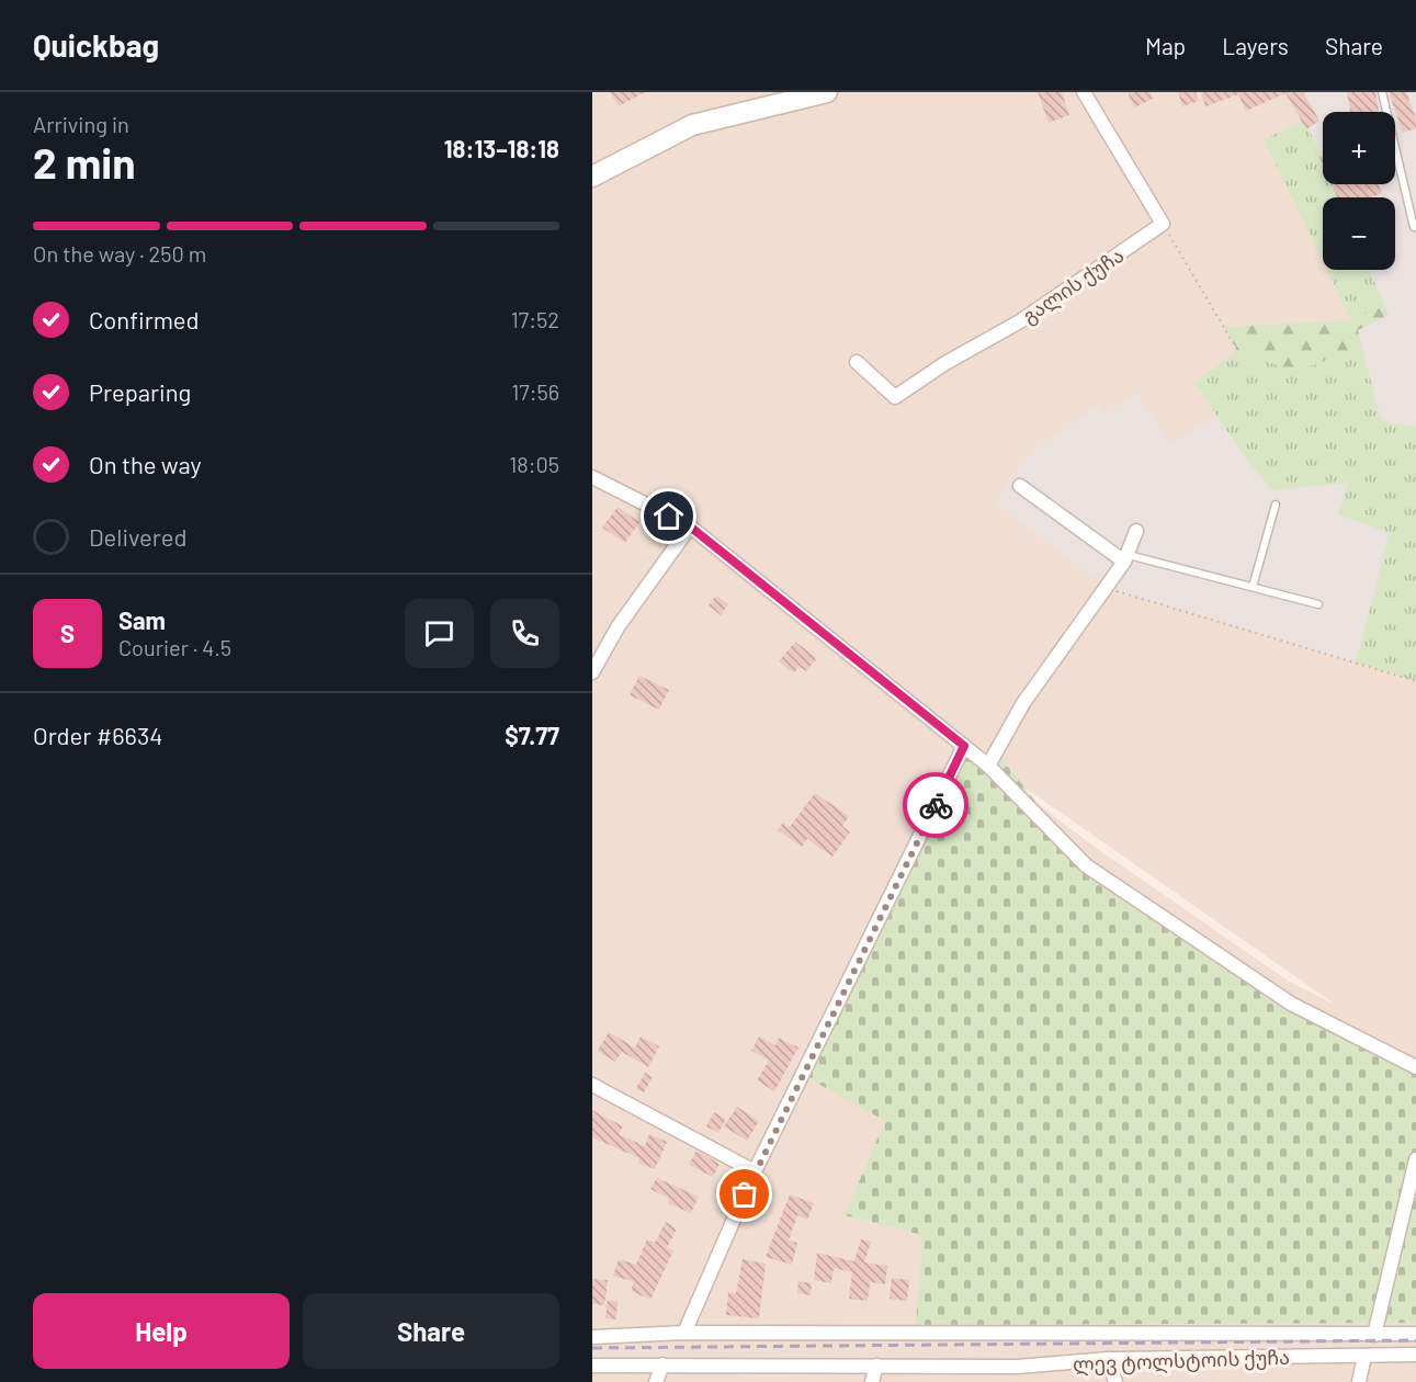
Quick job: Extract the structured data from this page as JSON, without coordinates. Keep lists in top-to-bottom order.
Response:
{
  "streets": {
    "street": ["გალის ქუჩა", "ლევ ტოლსტოის ქუჩა"]
  },
  "page": {
    "header": "Quickbag",
    "nav": ["Map", "Layers", "Share"],
    "heading": ["2 min", "Arriving in", "18:13–18:18"],
    "panel": [
      "Sam",
      "Courier · 4.5",
      "Order #6634",
      "$7.77"
    ],
    "map_buttons": ["+", "−"],
    "bar": "On the way · 250 m",
    "list": [
      ["Confirmed", "17:52"],
      ["Preparing", "17:56"],
      ["On the way", "18:05"],
      "Delivered"
    ],
    "round": "S",
    "buttons": ["Help", "Share"]
  }
}
